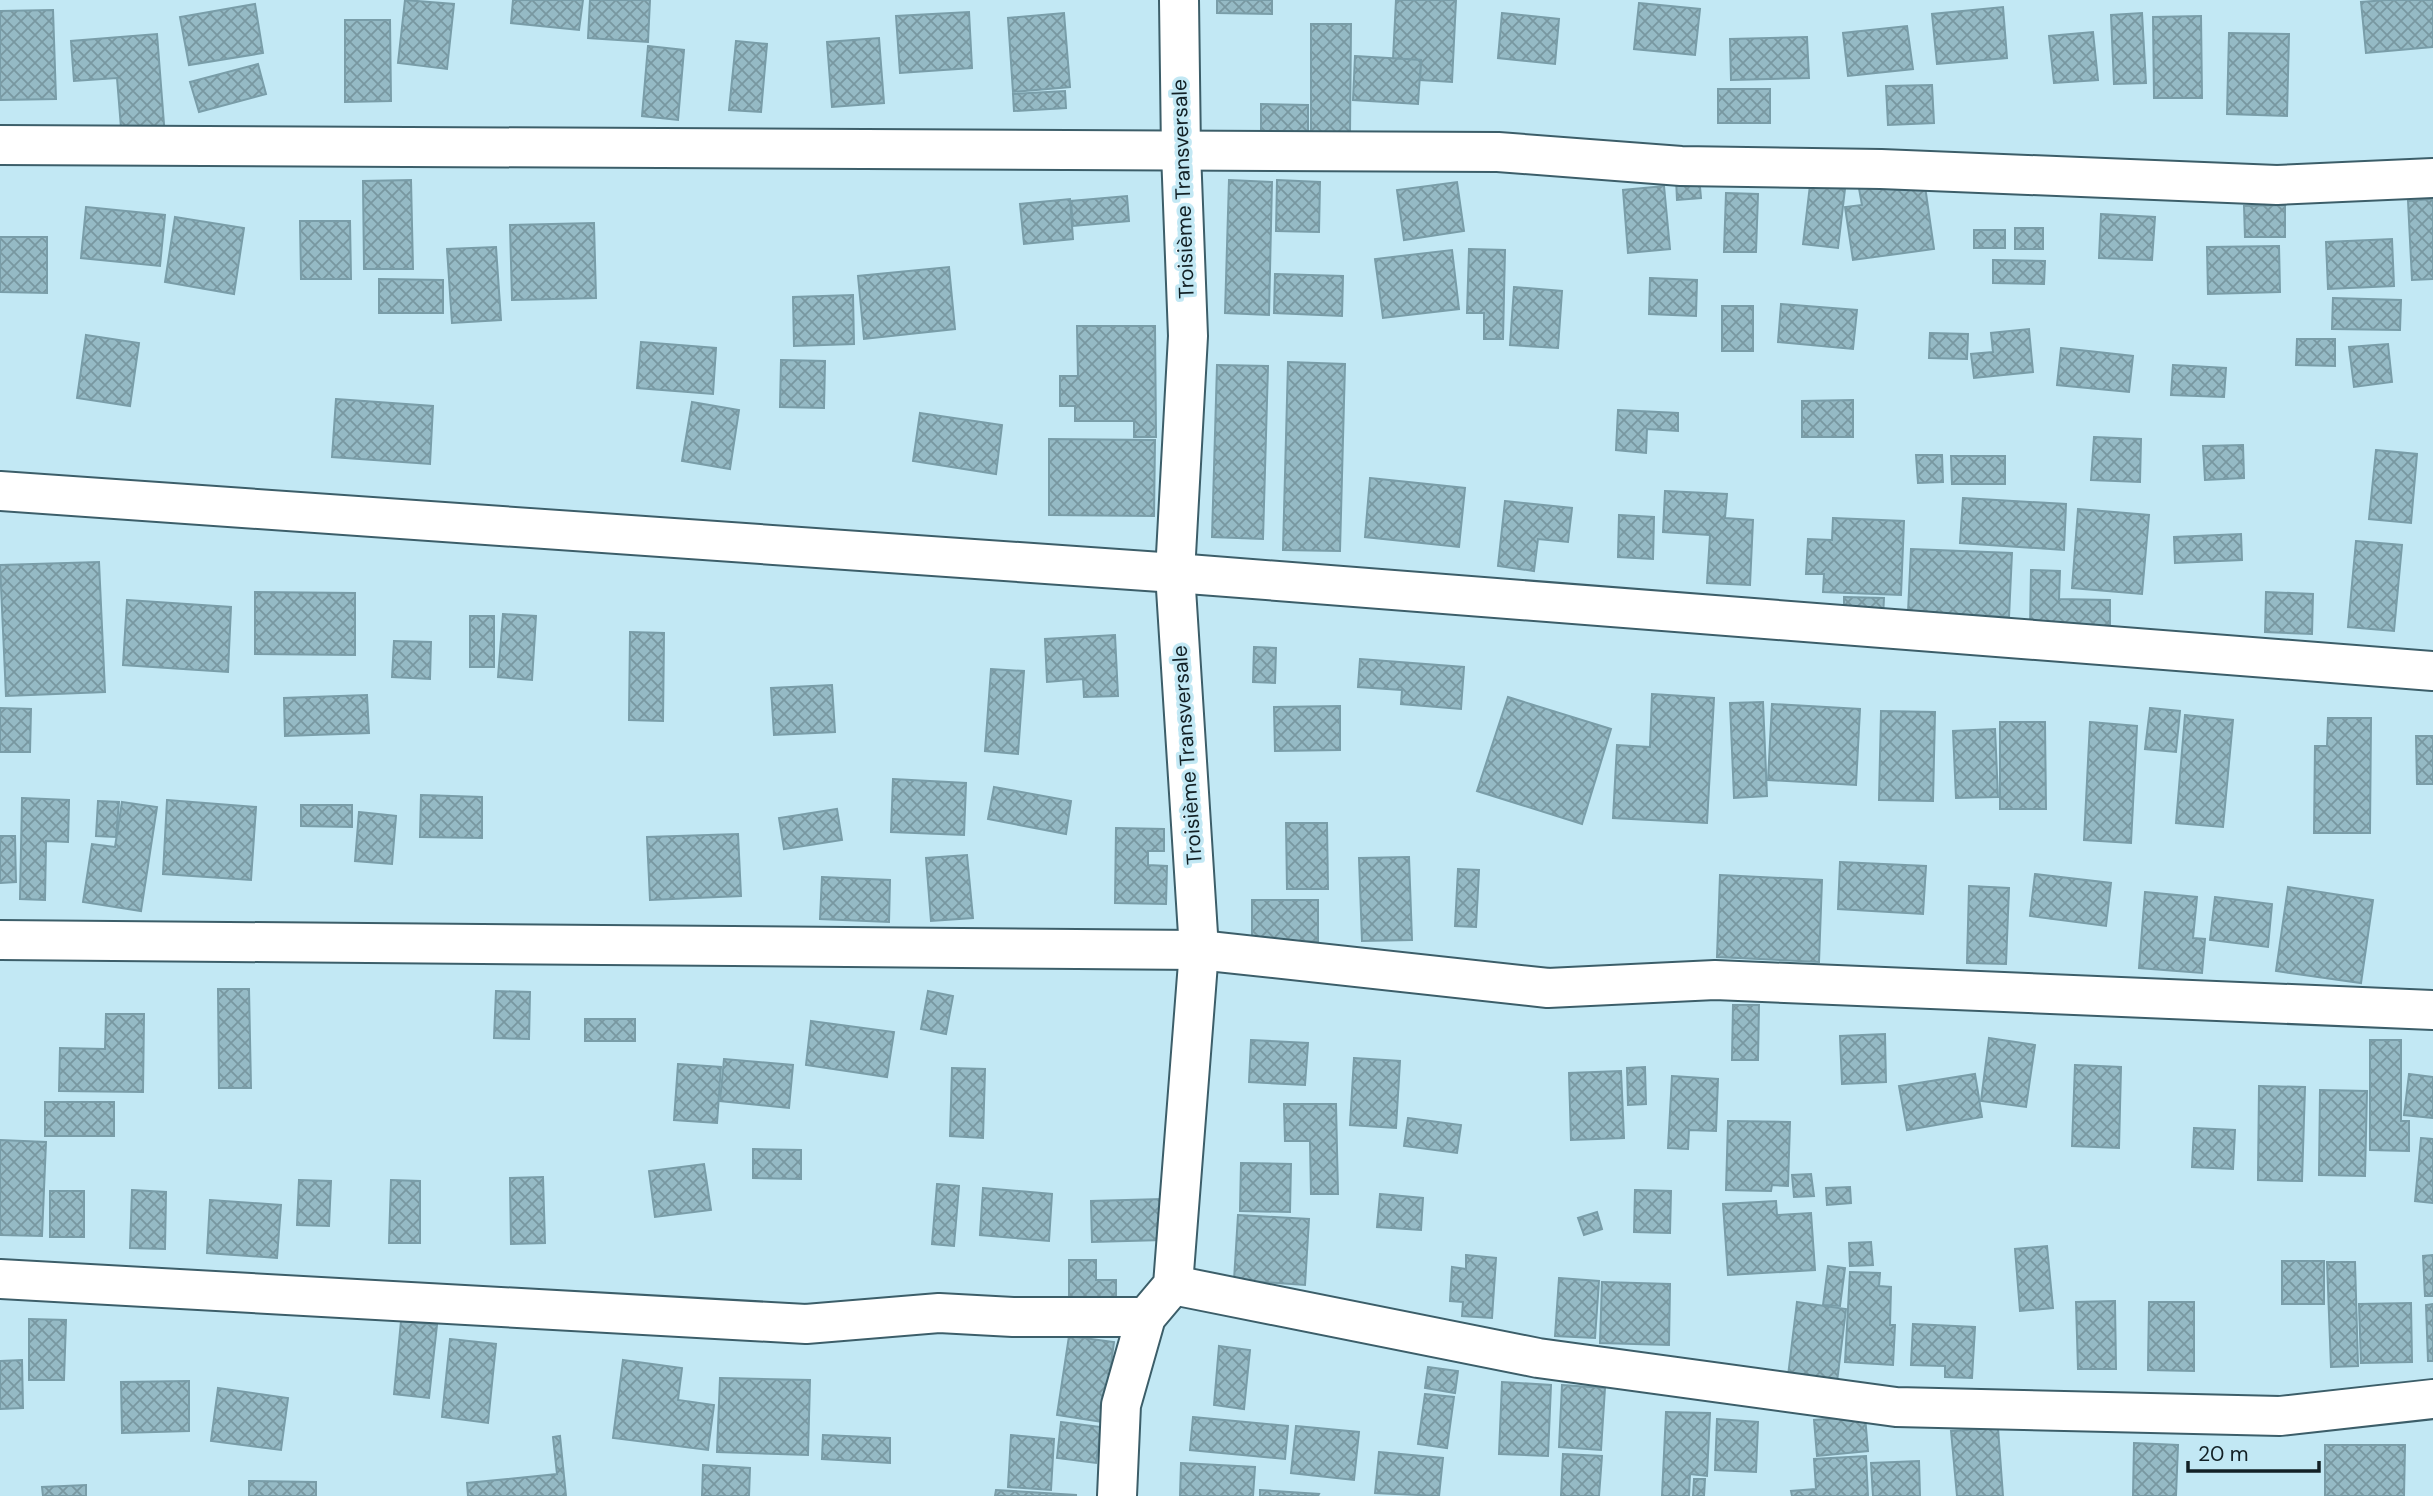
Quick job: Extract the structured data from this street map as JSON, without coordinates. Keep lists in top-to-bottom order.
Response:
{
  "streets": {
    "street": ["Troisième Transversale"]
  },
  "scale_bar": "20 m"
}
